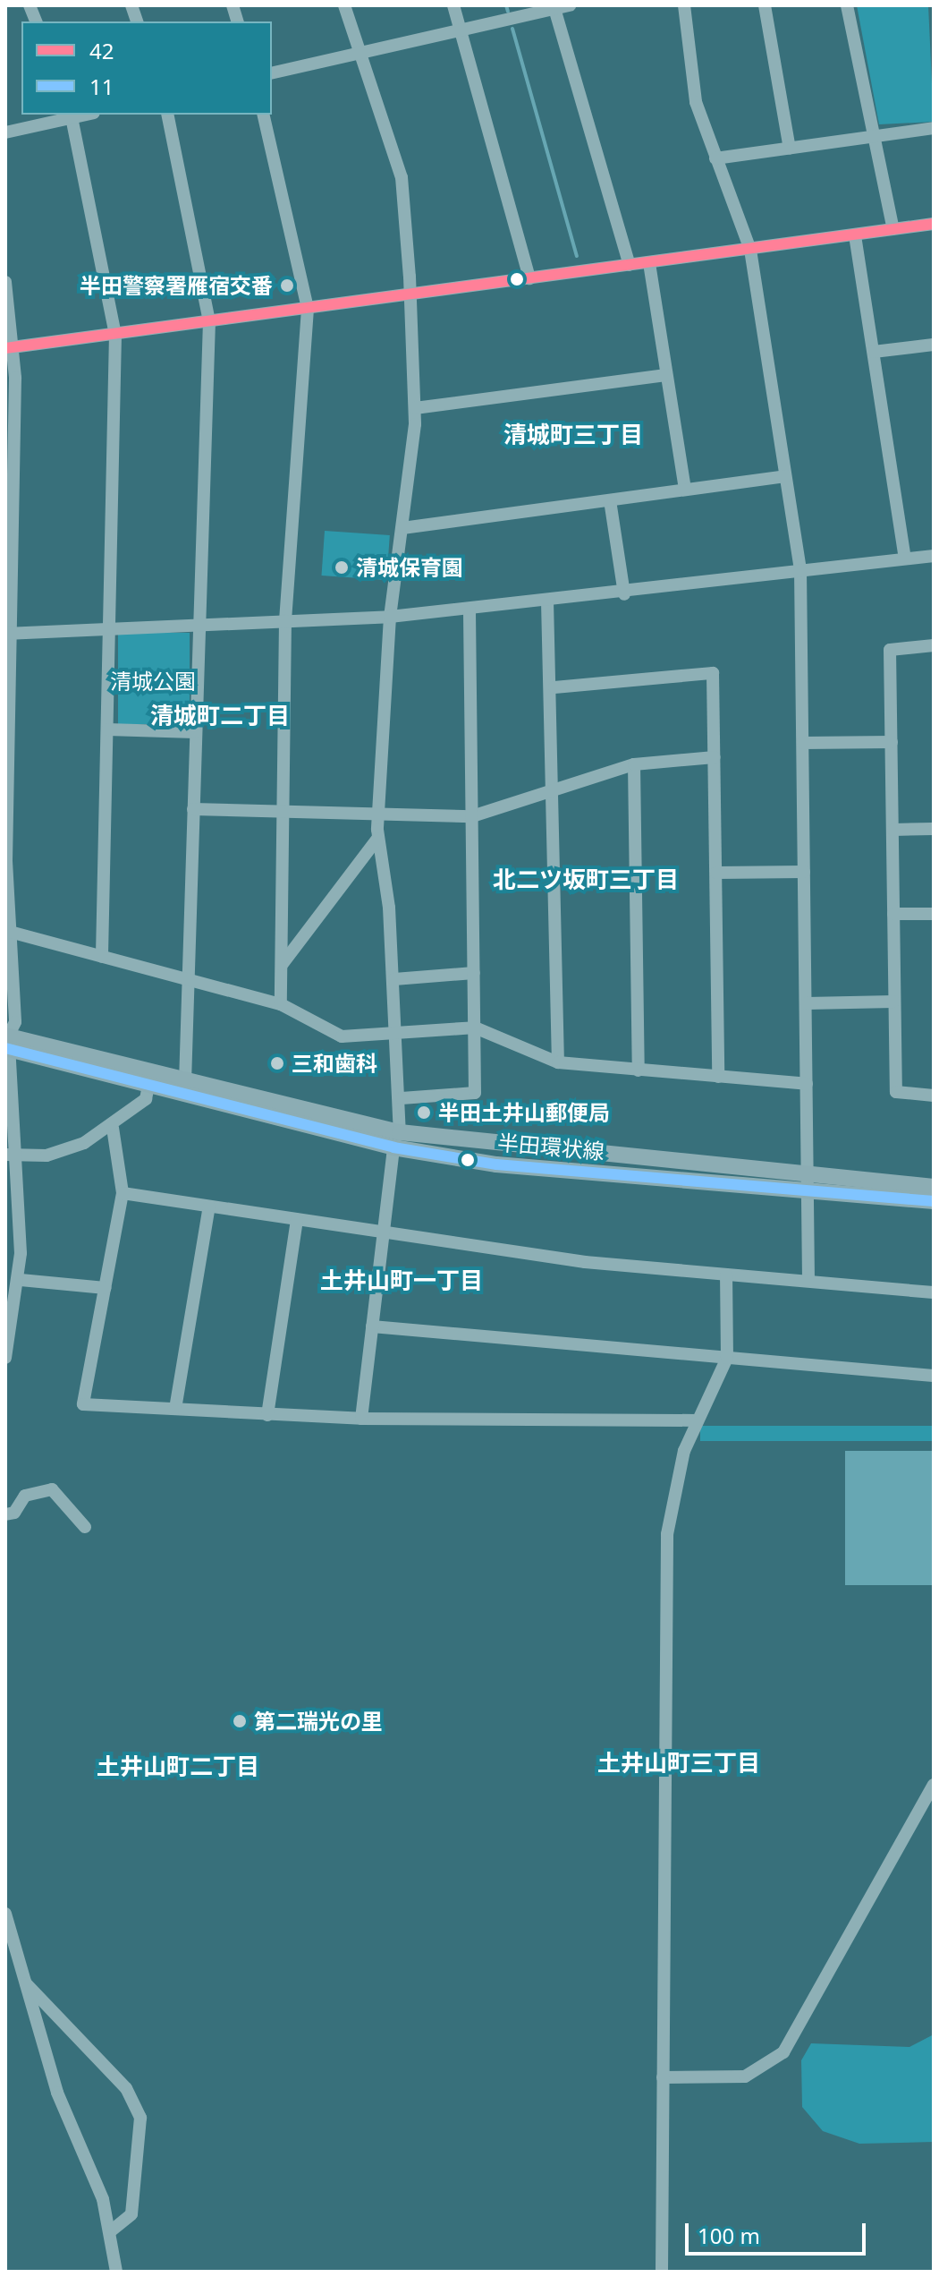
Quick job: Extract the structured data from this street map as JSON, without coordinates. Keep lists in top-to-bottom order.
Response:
{
  "streets": {
    "main road": ["半田環状線"]
  },
  "districts": [
    "清城町三丁目",
    "清城町二丁目",
    "北二ツ坂町三丁目",
    "土井山町一丁目",
    "土井山町三丁目",
    "土井山町二丁目"
  ],
  "parks": ["清城公園"],
  "places": [
    "半田警察署雁宿交番",
    "清城保育園",
    "三和歯科",
    "半田土井山郵便局",
    "第二瑞光の里"
  ],
  "lines": ["transit line 42", "transit line 11"],
  "legend": ["42", "11"],
  "scale_bar": "100 m"
}
